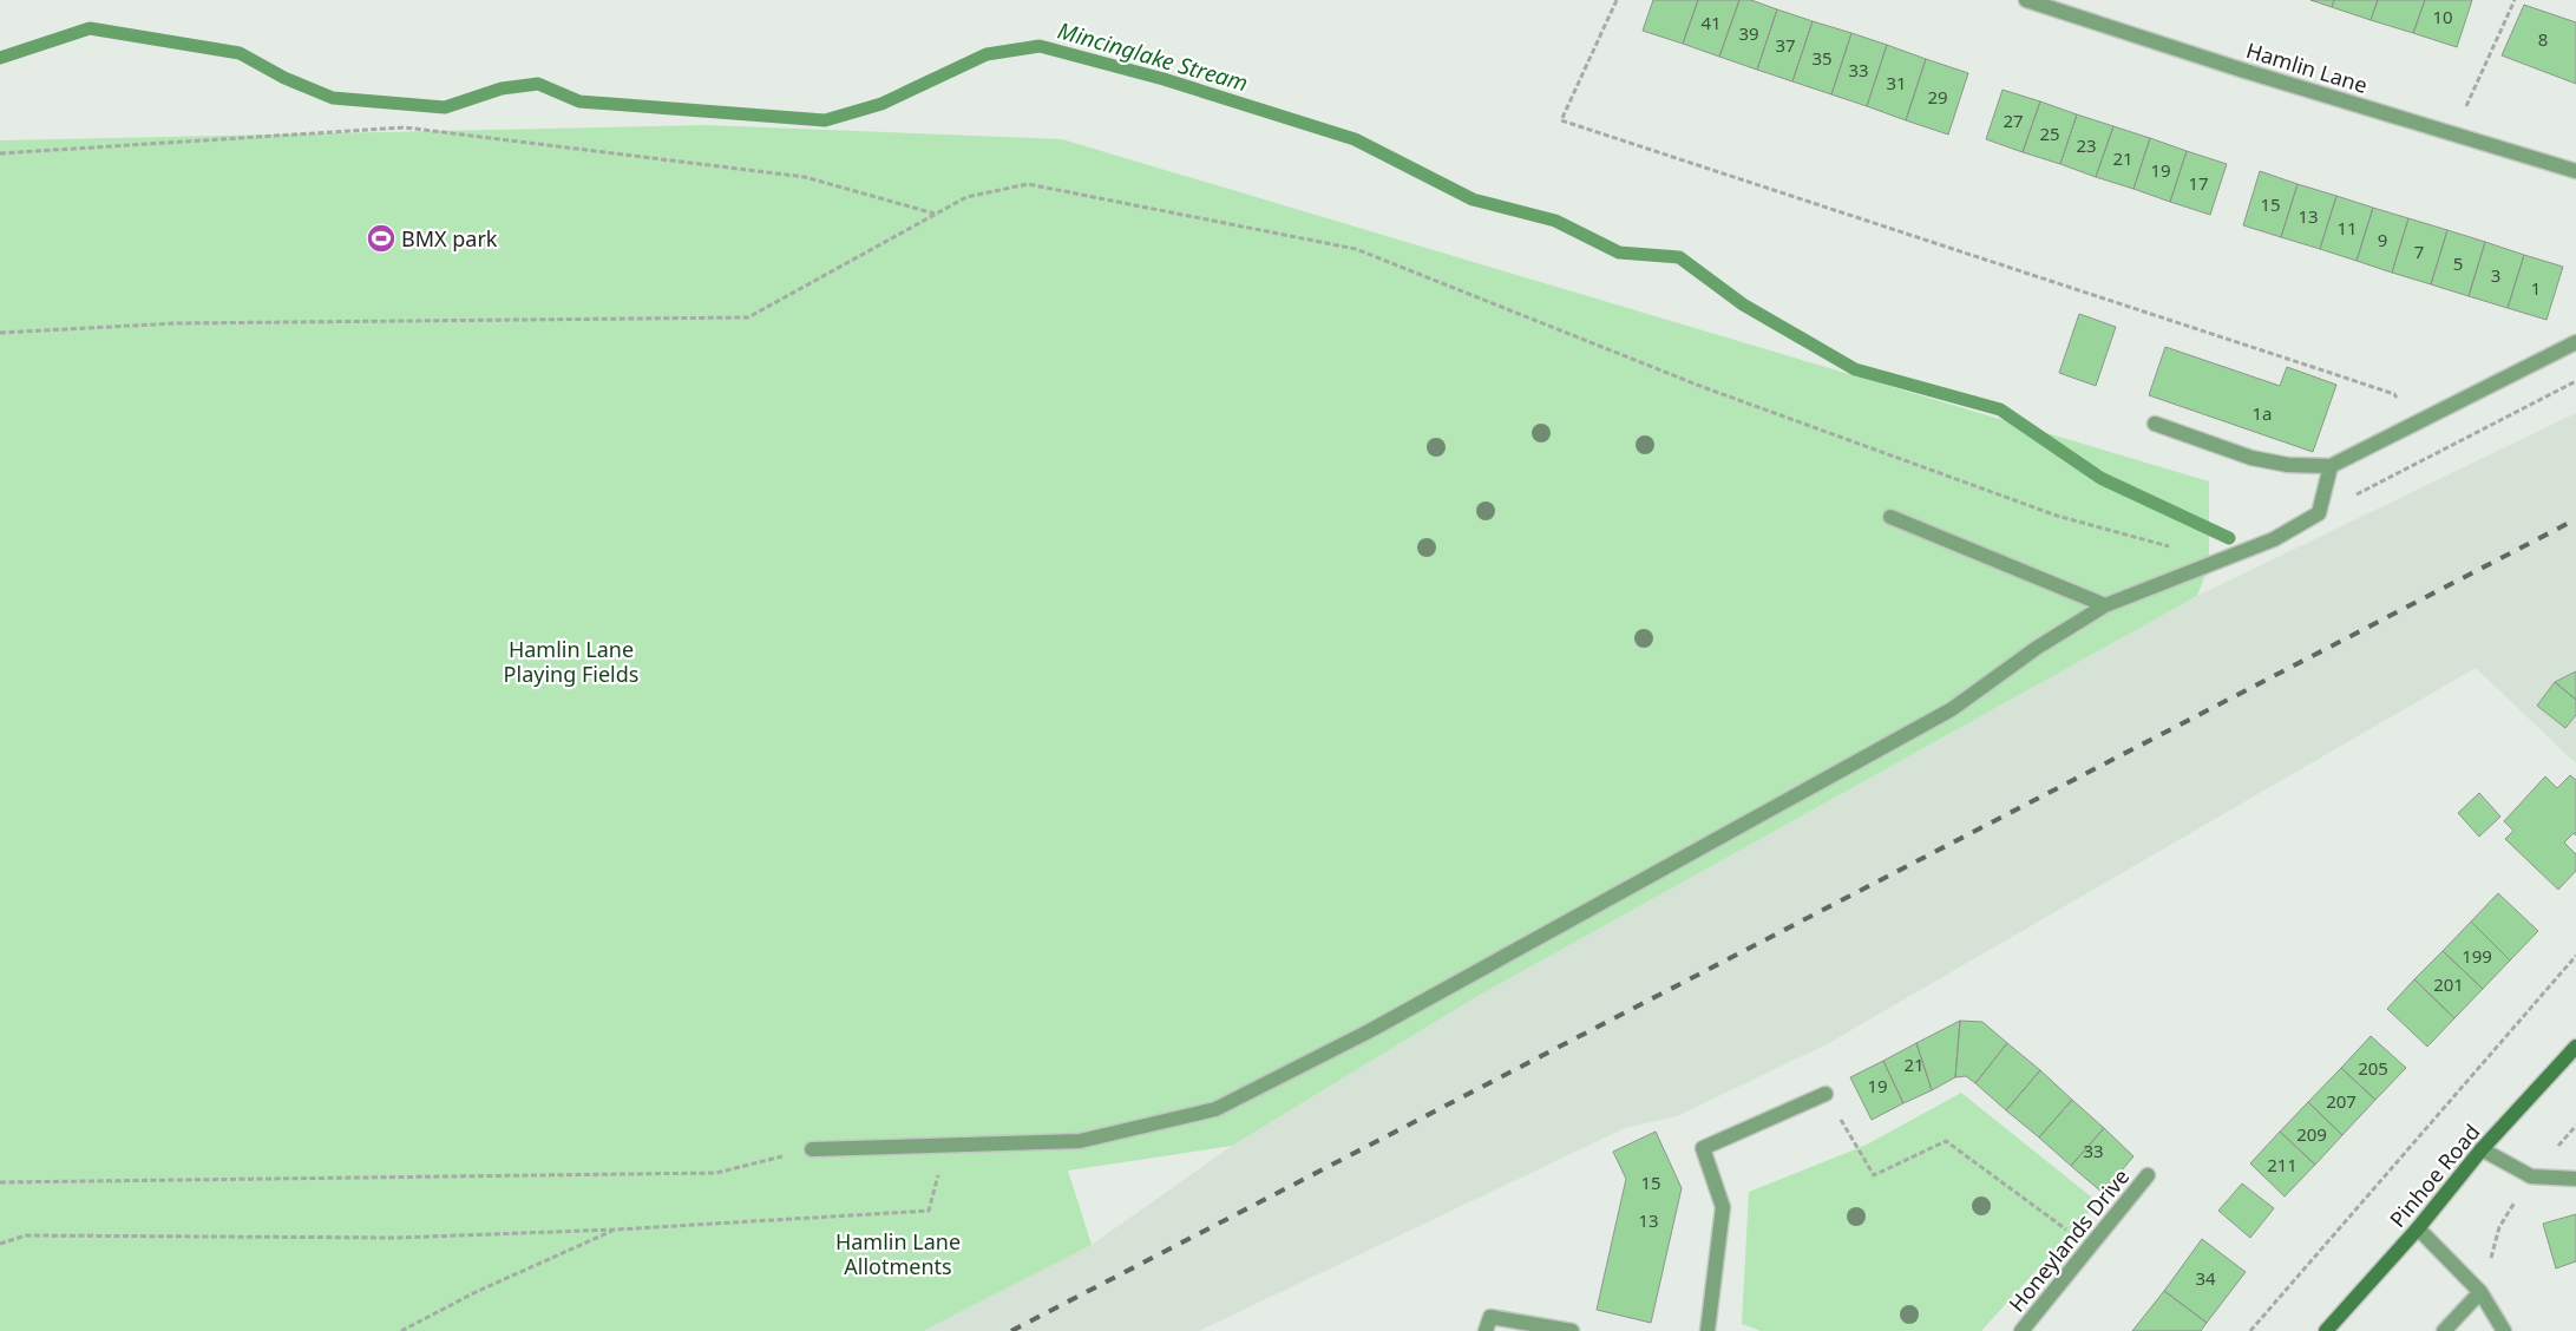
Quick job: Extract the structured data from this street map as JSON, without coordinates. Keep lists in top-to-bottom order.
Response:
{
  "streets": {
    "main road": ["Pinhoe Road"],
    "street": ["Hamlin Lane", "Honeylands Drive"]
  },
  "water": ["Mincinglake Stream"],
  "parks": ["Hamlin Lane Playing Fields", "Hamlin Lane Allotments"],
  "places": {
    "sports": ["BMX park"]
  },
  "house_numbers": [
    "10",
    "41",
    "39",
    "8",
    "37",
    "35",
    "33",
    "31",
    "29",
    "27",
    "25",
    "23",
    "21",
    "19",
    "17",
    "15",
    "13",
    "11",
    "9",
    "7",
    "5",
    "3",
    "1",
    "1a",
    "199",
    "201",
    "21",
    "205",
    "19",
    "207",
    "209",
    "33",
    "211",
    "15",
    "13",
    "34"
  ]
}
